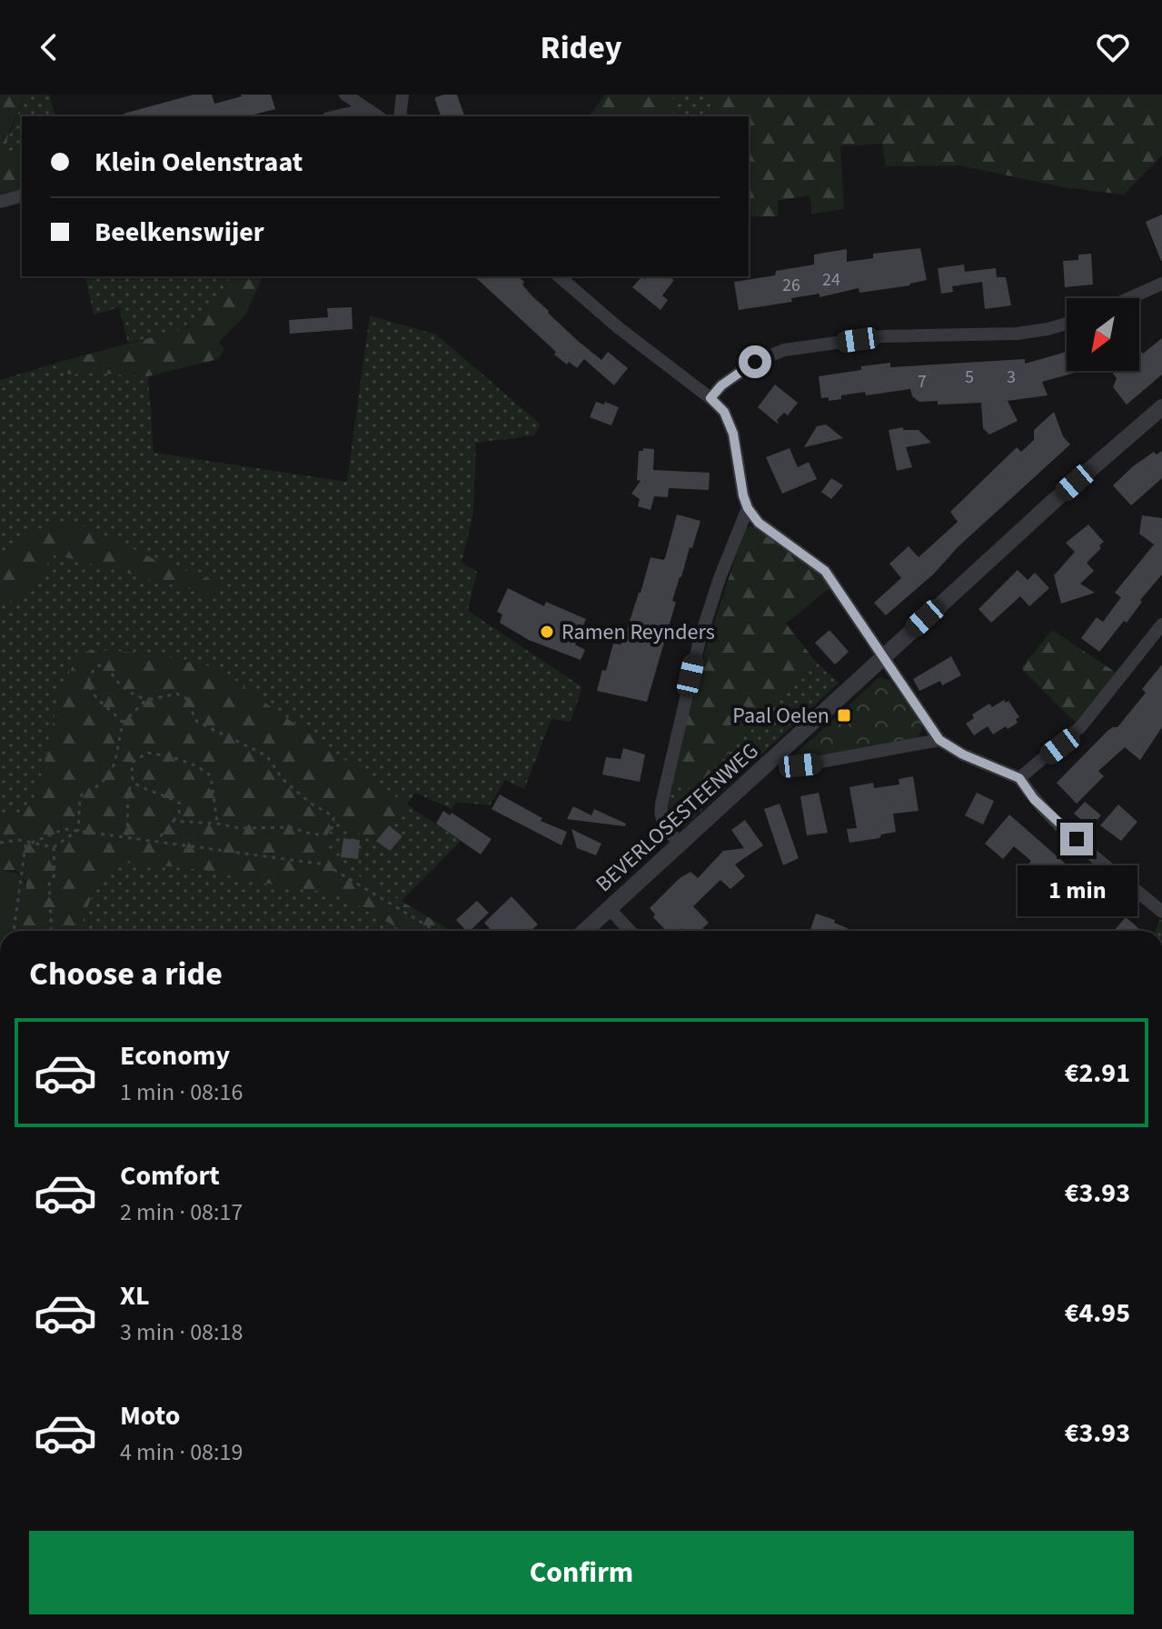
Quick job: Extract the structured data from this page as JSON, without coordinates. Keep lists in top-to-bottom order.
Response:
{
  "streets": {
    "street": ["BEVERLOSESTEENWEG"]
  },
  "places": {
    "other": ["Ramen Reynders"],
    "transit": ["Paal Oelen"]
  },
  "house_numbers": [
    "24",
    "26",
    "5",
    "3",
    "7"
  ],
  "north": "bottom left",
  "page": {
    "header": "Ridey",
    "banner": ["Klein Oelenstraat", "Beelkenswijer"],
    "bubble": "1 min",
    "heading": "Choose a ride",
    "list": [
      {
        "name": "Economy",
        "note": "1 min · 08:16",
        "value": "€2.91"
      },
      {
        "name": "Comfort",
        "note": "2 min · 08:17",
        "value": "€3.93"
      },
      {
        "name": "XL",
        "note": "3 min · 08:18",
        "value": "€4.95"
      },
      {
        "name": "Moto",
        "note": "4 min · 08:19",
        "value": "€3.93"
      }
    ],
    "buttons": "Confirm"
  }
}
